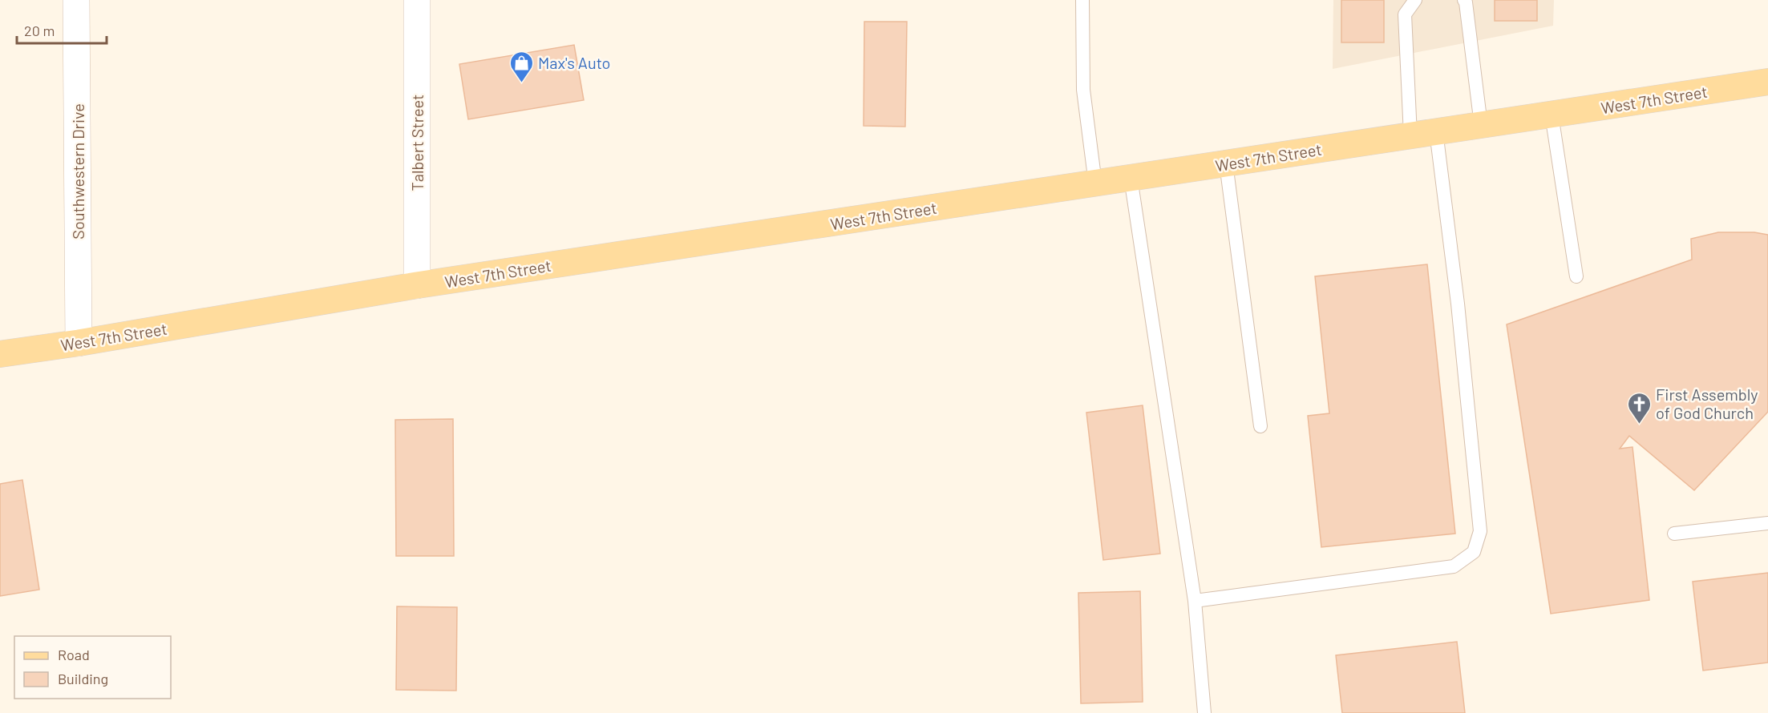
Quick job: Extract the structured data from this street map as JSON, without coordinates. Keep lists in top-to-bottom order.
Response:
{
  "streets": {
    "main road": ["West 7th Street"],
    "street": ["Talbert Street", "Southwestern Drive"]
  },
  "crossings": [
    ["West 7th Street", "Talbert Street"],
    ["West 7th Street", "Southwestern Drive"]
  ],
  "places": {
    "shop": ["Max's Auto"],
    "church": ["First Assembly of God Church"]
  },
  "legend": ["Road", "Building"],
  "scale_bar": "20 m"
}
